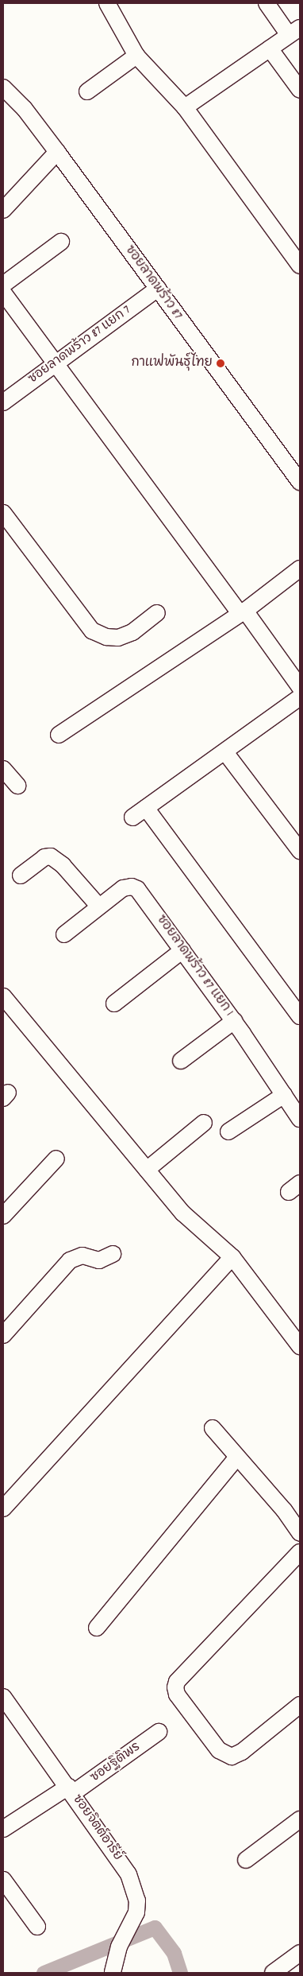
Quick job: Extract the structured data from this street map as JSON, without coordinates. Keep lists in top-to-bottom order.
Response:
{
  "streets": {
    "street": [
      "ซอยลาดพร้าว 87",
      "ซอยลาดพร้าว 87 แยก 7",
      "ซอยลาดพร้าว 87 แยก 1",
      "ซอยฐิติพร",
      "ซอยจิตต์อารีย์"
    ]
  },
  "crossings": [
    ["ซอยลาดพร้าว 87", "ซอยลาดพร้าว 87 แยก 7"],
    ["ซอยฐิติพร", "ซอยจิตต์อารีย์"]
  ],
  "places": ["กาแฟพันธ์ุไทย"]
}
